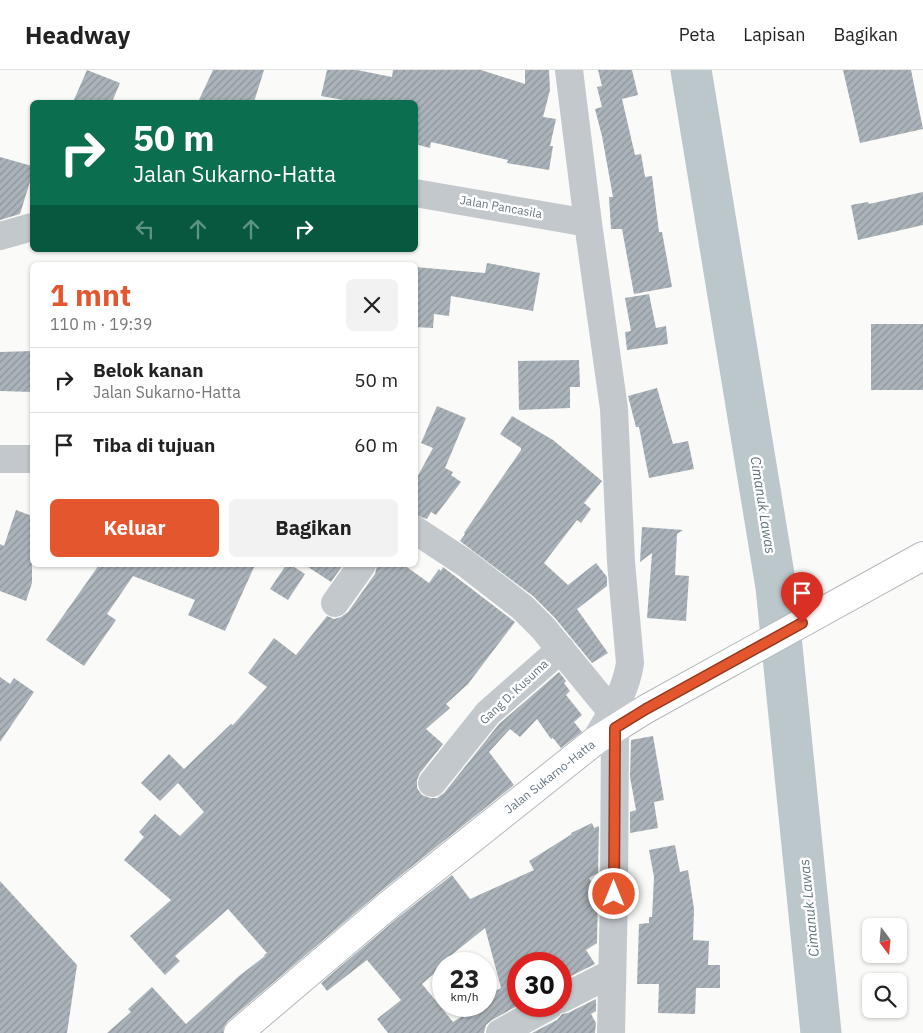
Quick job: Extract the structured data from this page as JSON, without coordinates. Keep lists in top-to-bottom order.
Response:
{
  "streets": {
    "highway": ["Jalan Sukarno-Hatta"],
    "street": ["Jalan Pancasila", "Gang D. Kusuma"]
  },
  "water": ["Cimanuk Lawas"],
  "north": "bottom",
  "page": {
    "header": "Headway",
    "nav": ["Peta", "Lapisan", "Bagikan"],
    "turn": ["50 m", "Jalan Sukarno-Hatta"],
    "heading": ["1 mnt", "110 m · 19:39"],
    "list": [
      {
        "name": "Belok kanan",
        "note": "Jalan Sukarno-Hatta",
        "value": "50 m"
      },
      {
        "name": "Tiba di tujuan",
        "value": "60 m"
      }
    ],
    "buttons": ["Keluar", "Bagikan"],
    "speed": "23 km/h",
    "limit": "30"
  }
}
